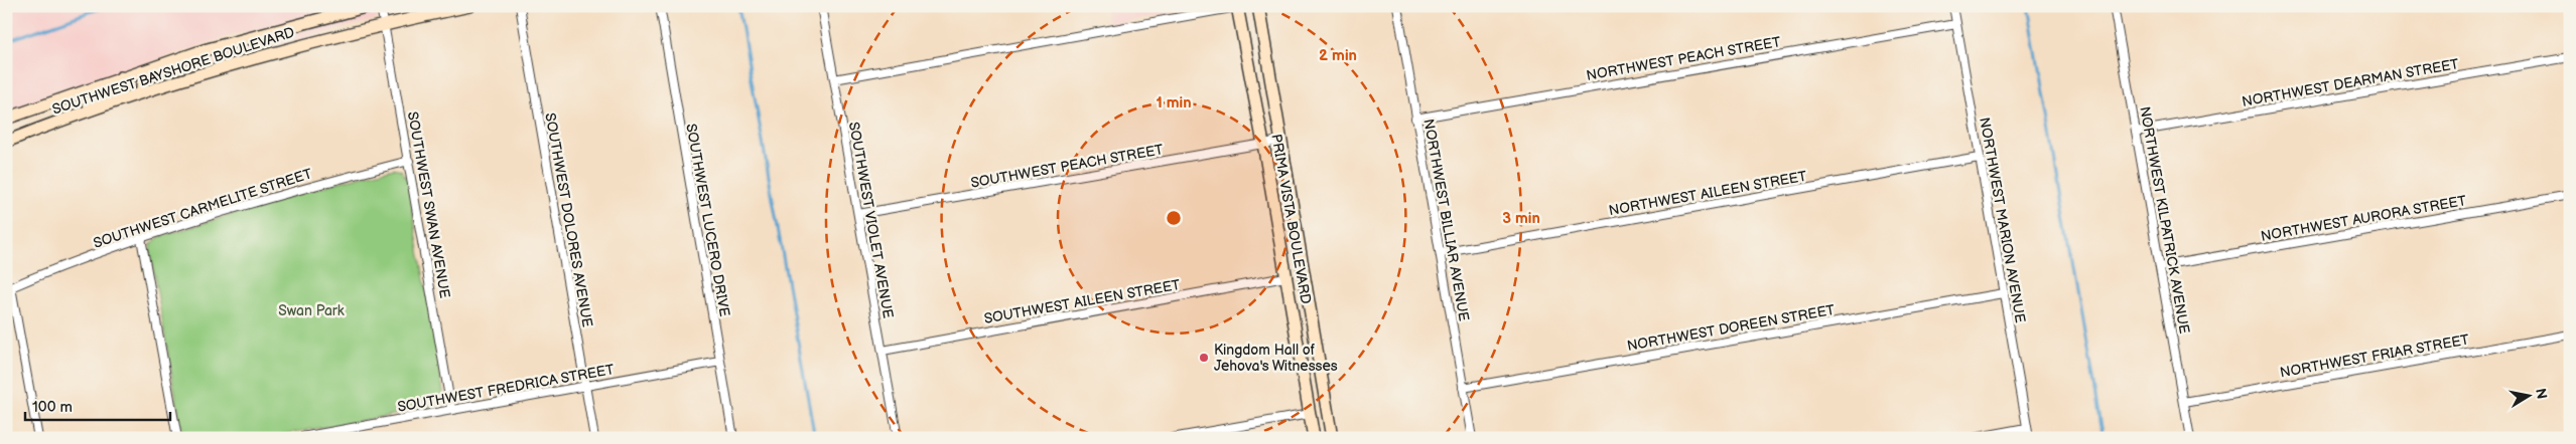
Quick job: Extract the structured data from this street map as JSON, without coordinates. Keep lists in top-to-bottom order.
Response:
{
  "streets": {
    "main road": ["SOUTHWEST BAYSHORE BOULEVARD", "PRIMA VISTA BOULEVARD"],
    "street": [
      "NORTHWEST PEACH STREET",
      "NORTHWEST DEARMAN STREET",
      "SOUTHWEST PEACH STREET",
      "NORTHWEST AILEEN STREET",
      "SOUTHWEST SWAN AVENUE",
      "SOUTHWEST CARMELITE STREET",
      "NORTHWEST AURORA STREET",
      "SOUTHWEST DOLORES AVENUE",
      "SOUTHWEST LUCERO DRIVE",
      "SOUTHWEST VIOLET AVENUE",
      "NORTHWEST BILLIAR AVENUE",
      "NORTHWEST MARION AVENUE",
      "NORTHWEST KILPATRICK AVENUE",
      "SOUTHWEST AILEEN STREET",
      "NORTHWEST DOREEN STREET",
      "NORTHWEST FRIAR STREET",
      "SOUTHWEST FREDRICA STREET"
    ]
  },
  "crossings": [
    ["NORTHWEST PEACH STREET", "NORTHWEST BILLIAR AVENUE"],
    ["NORTHWEST PEACH STREET", "NORTHWEST MARION AVENUE"],
    ["SOUTHWEST BAYSHORE BOULEVARD", "SOUTHWEST SWAN AVENUE"],
    ["NORTHWEST DEARMAN STREET", "NORTHWEST KILPATRICK AVENUE"],
    ["SOUTHWEST PEACH STREET", "PRIMA VISTA BOULEVARD"],
    ["SOUTHWEST PEACH STREET", "SOUTHWEST VIOLET AVENUE"],
    ["NORTHWEST AILEEN STREET", "NORTHWEST BILLIAR AVENUE"],
    ["NORTHWEST AILEEN STREET", "NORTHWEST MARION AVENUE"],
    ["SOUTHWEST SWAN AVENUE", "SOUTHWEST CARMELITE STREET"],
    ["SOUTHWEST SWAN AVENUE", "SOUTHWEST FREDRICA STREET"],
    ["NORTHWEST AURORA STREET", "NORTHWEST KILPATRICK AVENUE"],
    ["PRIMA VISTA BOULEVARD", "SOUTHWEST AILEEN STREET"],
    ["SOUTHWEST DOLORES AVENUE", "SOUTHWEST FREDRICA STREET"],
    ["SOUTHWEST LUCERO DRIVE", "SOUTHWEST FREDRICA STREET"],
    ["SOUTHWEST VIOLET AVENUE", "SOUTHWEST AILEEN STREET"],
    ["NORTHWEST BILLIAR AVENUE", "NORTHWEST DOREEN STREET"],
    ["NORTHWEST MARION AVENUE", "NORTHWEST DOREEN STREET"],
    ["NORTHWEST KILPATRICK AVENUE", "NORTHWEST FRIAR STREET"]
  ],
  "parks": ["Swan Park"],
  "places": ["Kingdom Hall of Jehova's Witnesses"],
  "scale_bar": "100 m",
  "north": "right",
  "rings": ["2 min", "1 min", "3 min"]
}
